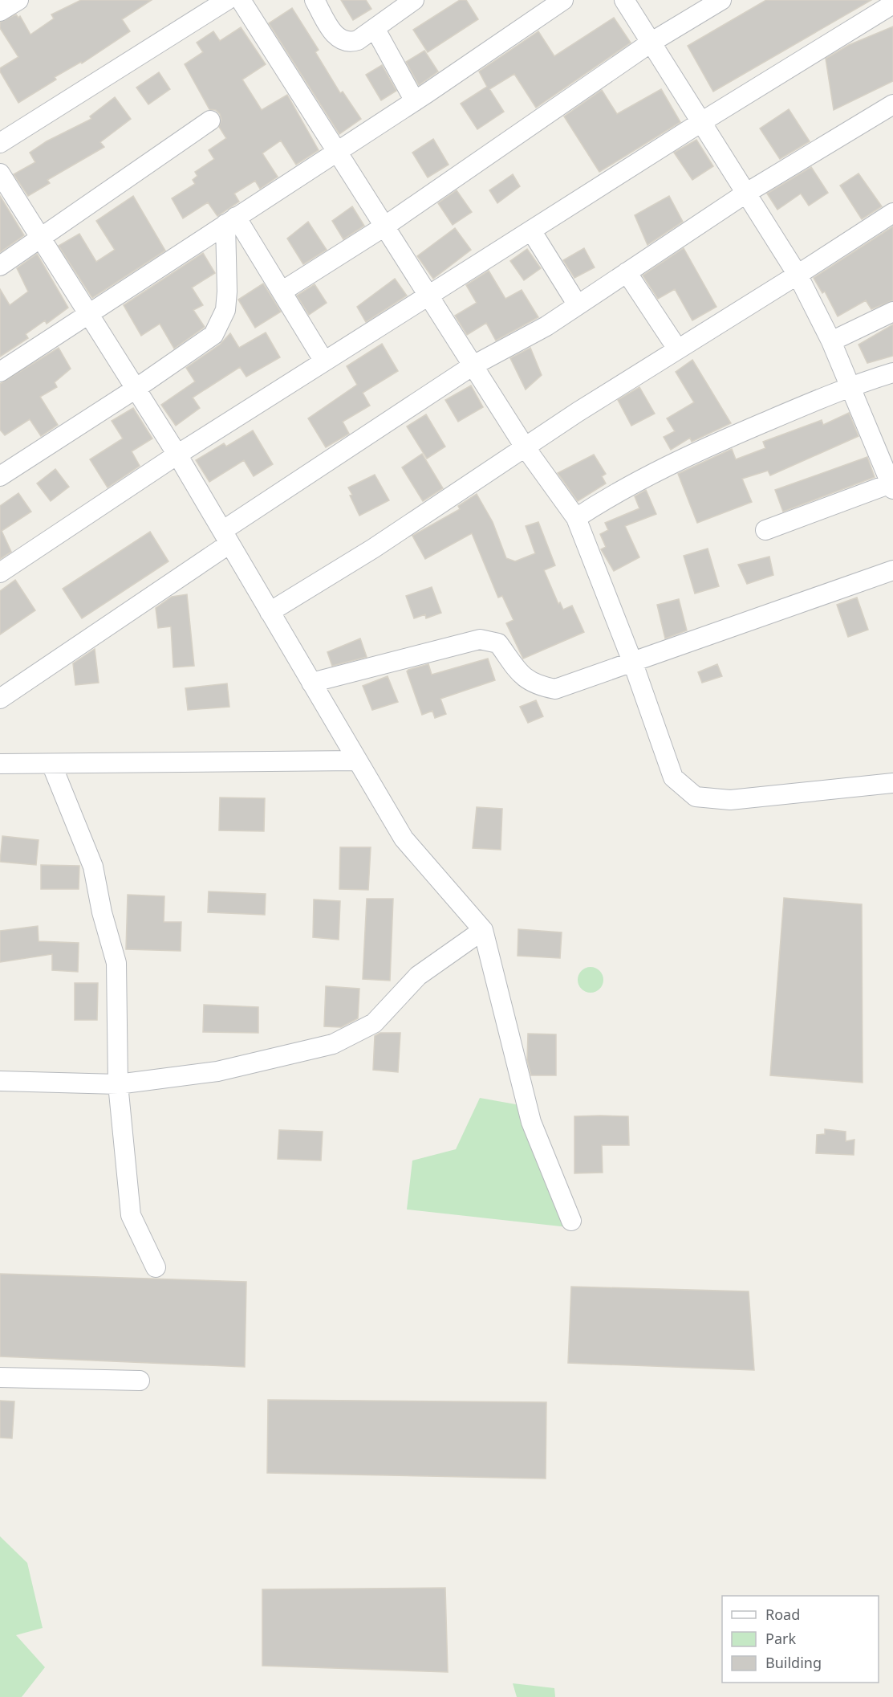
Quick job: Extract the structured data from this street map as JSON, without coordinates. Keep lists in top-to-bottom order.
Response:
{
  "legend": ["Road", "Park", "Building"]
}
